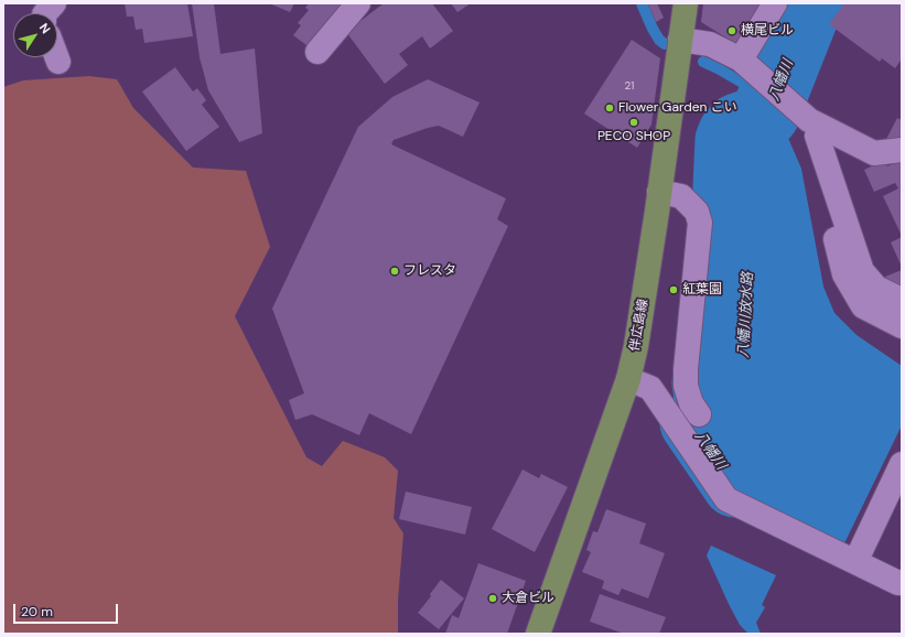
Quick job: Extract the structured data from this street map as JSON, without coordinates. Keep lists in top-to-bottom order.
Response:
{
  "streets": {
    "main road": ["伴広島線"]
  },
  "water": ["八幡川", "八幡川放水路"],
  "places": [
    "横尾ビル",
    "Flower Garden こい",
    "PECO SHOP",
    "フレスタ",
    "紅葉園",
    "大倉ビル"
  ],
  "house_numbers": ["21"],
  "scale_bar": "20 m",
  "north": "top right"
}
